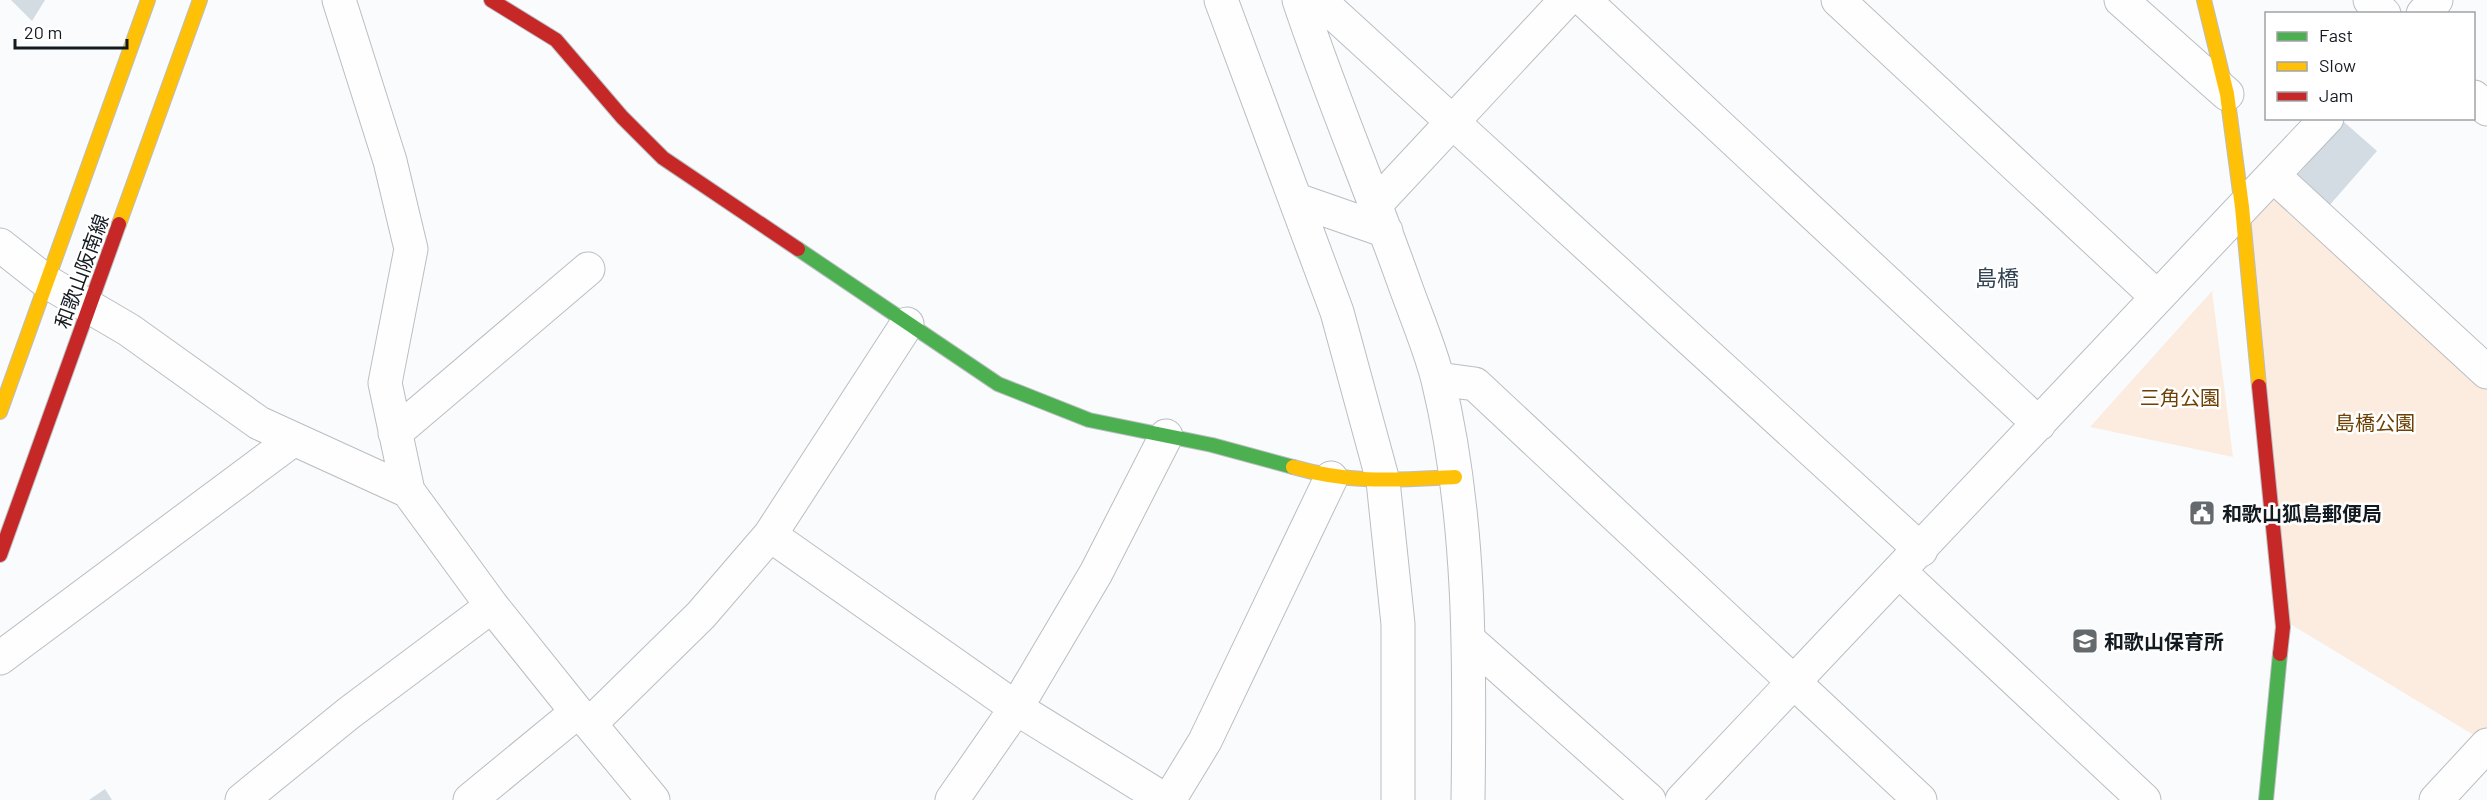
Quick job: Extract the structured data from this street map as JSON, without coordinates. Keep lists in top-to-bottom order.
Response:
{
  "streets": {
    "street": ["和歌山阪南線"]
  },
  "districts": ["島橋"],
  "parks": ["三角公園", "島橋公園"],
  "places": {
    "public building": ["和歌山狐島郵便局"],
    "school or university": ["和歌山保育所"]
  },
  "legend": ["Fast", "Slow", "Jam"],
  "scale_bar": "20 m"
}
